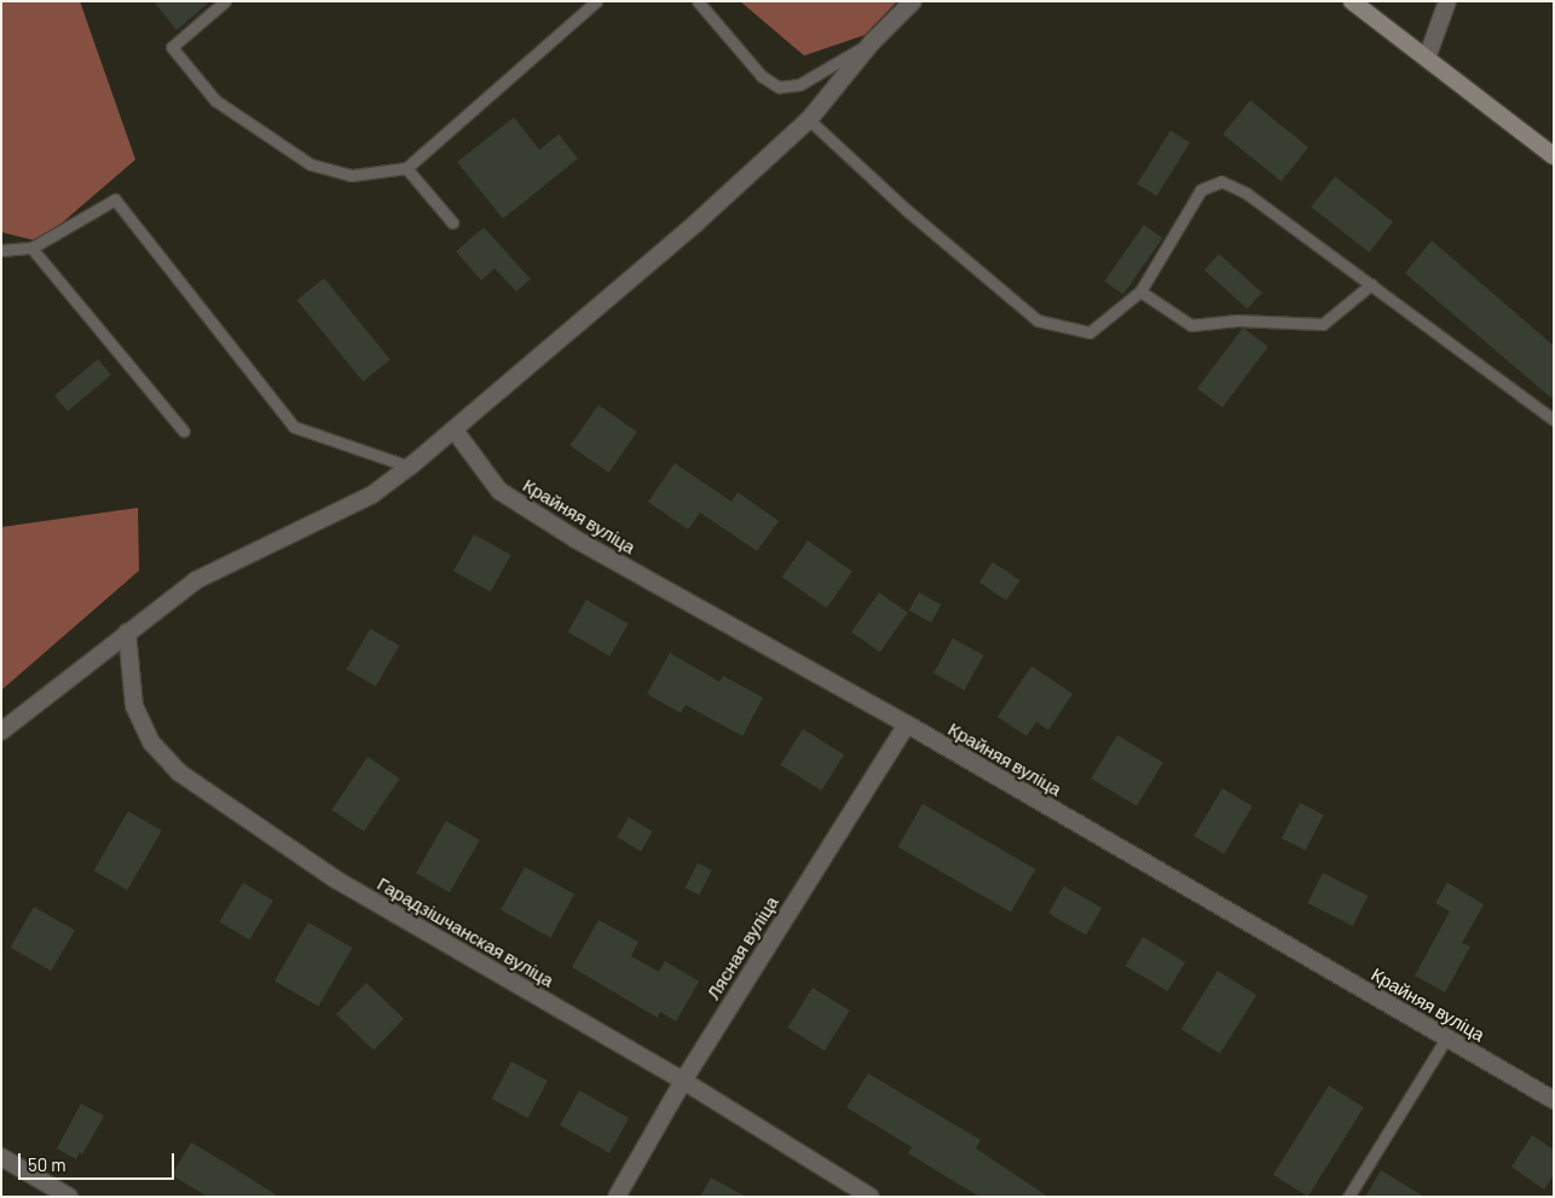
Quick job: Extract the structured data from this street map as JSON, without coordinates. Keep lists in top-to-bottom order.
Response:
{
  "streets": {
    "street": ["Крайняя вуліца", "Гарадзішчанская вуліца", "Лясная вуліца"]
  },
  "crossings": [
    ["Крайняя вуліца", "Лясная вуліца"],
    ["Гарадзішчанская вуліца", "Лясная вуліца"]
  ],
  "scale_bar": "50 m"
}
